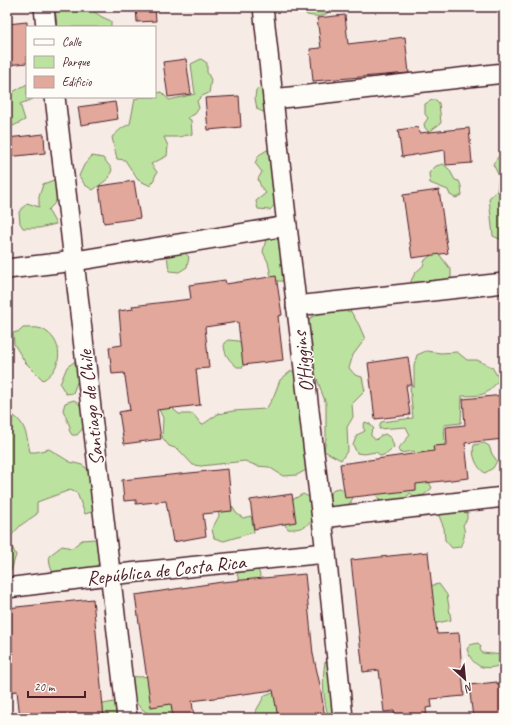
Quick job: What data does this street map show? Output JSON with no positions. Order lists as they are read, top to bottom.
{
  "streets": {
    "street": ["O'Higgins", "Santiago de Chile", "República de Costa Rica"]
  },
  "crossings": [
    ["O'Higgins", "República de Costa Rica"],
    ["Santiago de Chile", "República de Costa Rica"]
  ],
  "legend": ["Calle", "Parque", "Edificio"],
  "scale_bar": "20 m",
  "north": "bottom right"
}
